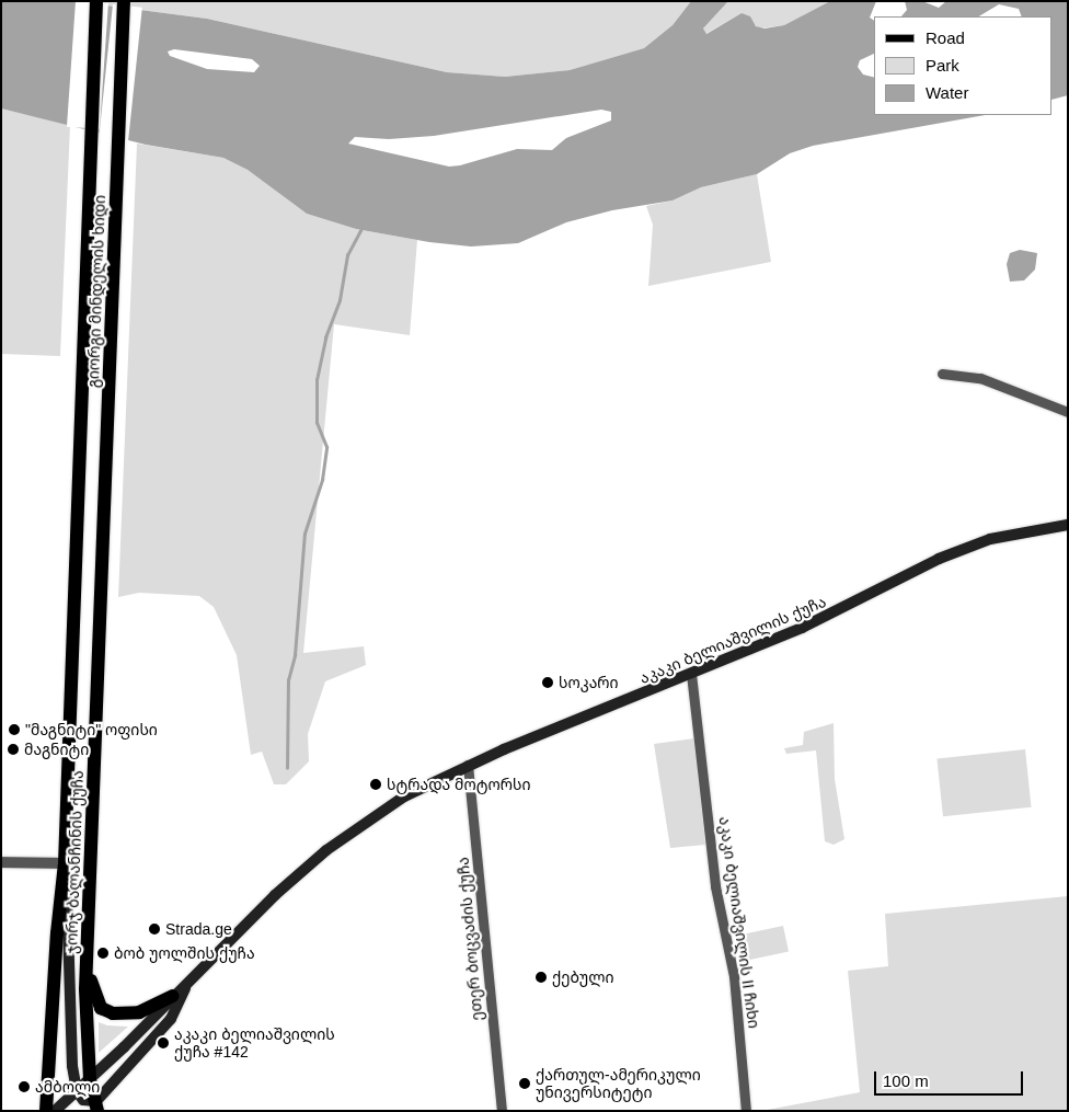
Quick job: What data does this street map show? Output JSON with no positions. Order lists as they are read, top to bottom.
{
  "streets": {
    "main road": ["გიორგი მინდელის ხიდი", "აკაკი ბელიაშვილის ქუჩა", "ჯორჯ ბალანჩინის ქუჩა"],
    "street": ["აკაკი ბელიაშვილის II ჩიხი", "ეთერ ბოცვაძის ქუჩა"]
  },
  "crossings": [
    ["გიორგი მინდელის ხიდი", "ჯორჯ ბალანჩინის ქუჩა"],
    ["აკაკი ბელიაშვილის ქუჩა", "ჯორჯ ბალანჩინის ქუჩა"],
    ["აკაკი ბელიაშვილის ქუჩა", "აკაკი ბელიაშვილის II ჩიხი"],
    ["აკაკი ბელიაშვილის ქუჩა", "ეთერ ბოცვაძის ქუჩა"]
  ],
  "places": [
    "სოკარი",
    "\"მაგნიტი\" ოფისი",
    "მაგნიტი",
    "სტრადა მოტორსი",
    "Strada.ge",
    "ბობ უოლშის ქუჩა",
    "ქებული",
    "აკაკი ბელიაშვილის ქუჩა #142",
    "ქართულ-ამერიკული უნივერსიტეტი",
    "ამბოლი"
  ],
  "legend": ["Road", "Park", "Water"],
  "scale_bar": "100 m"
}
